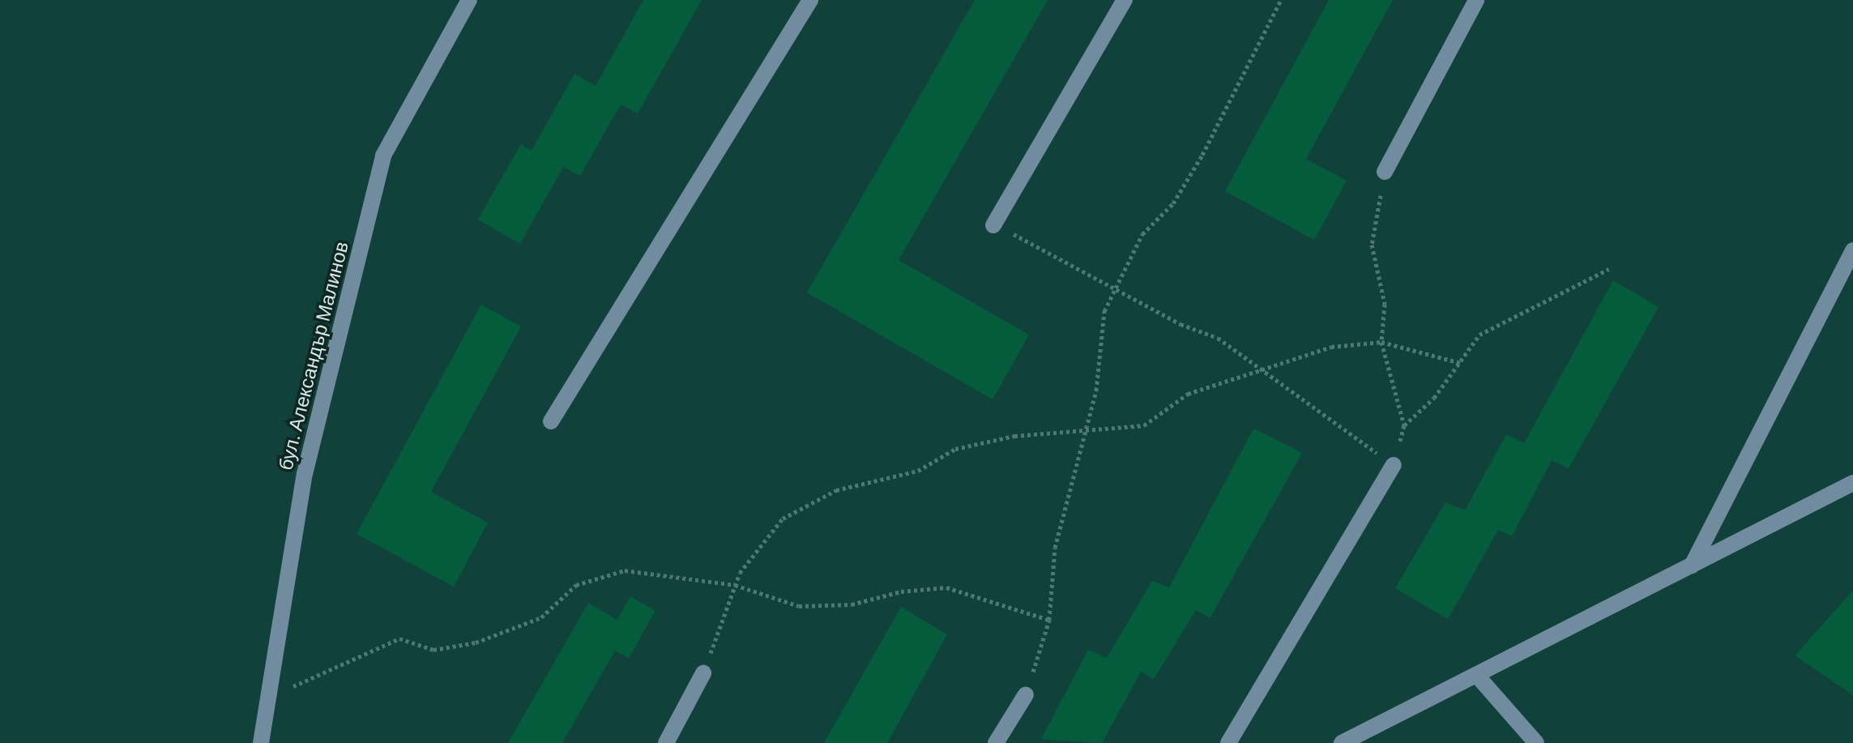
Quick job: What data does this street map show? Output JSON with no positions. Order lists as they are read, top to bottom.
{
  "streets": {
    "street": ["бул. Александър Малинов"]
  }
}
